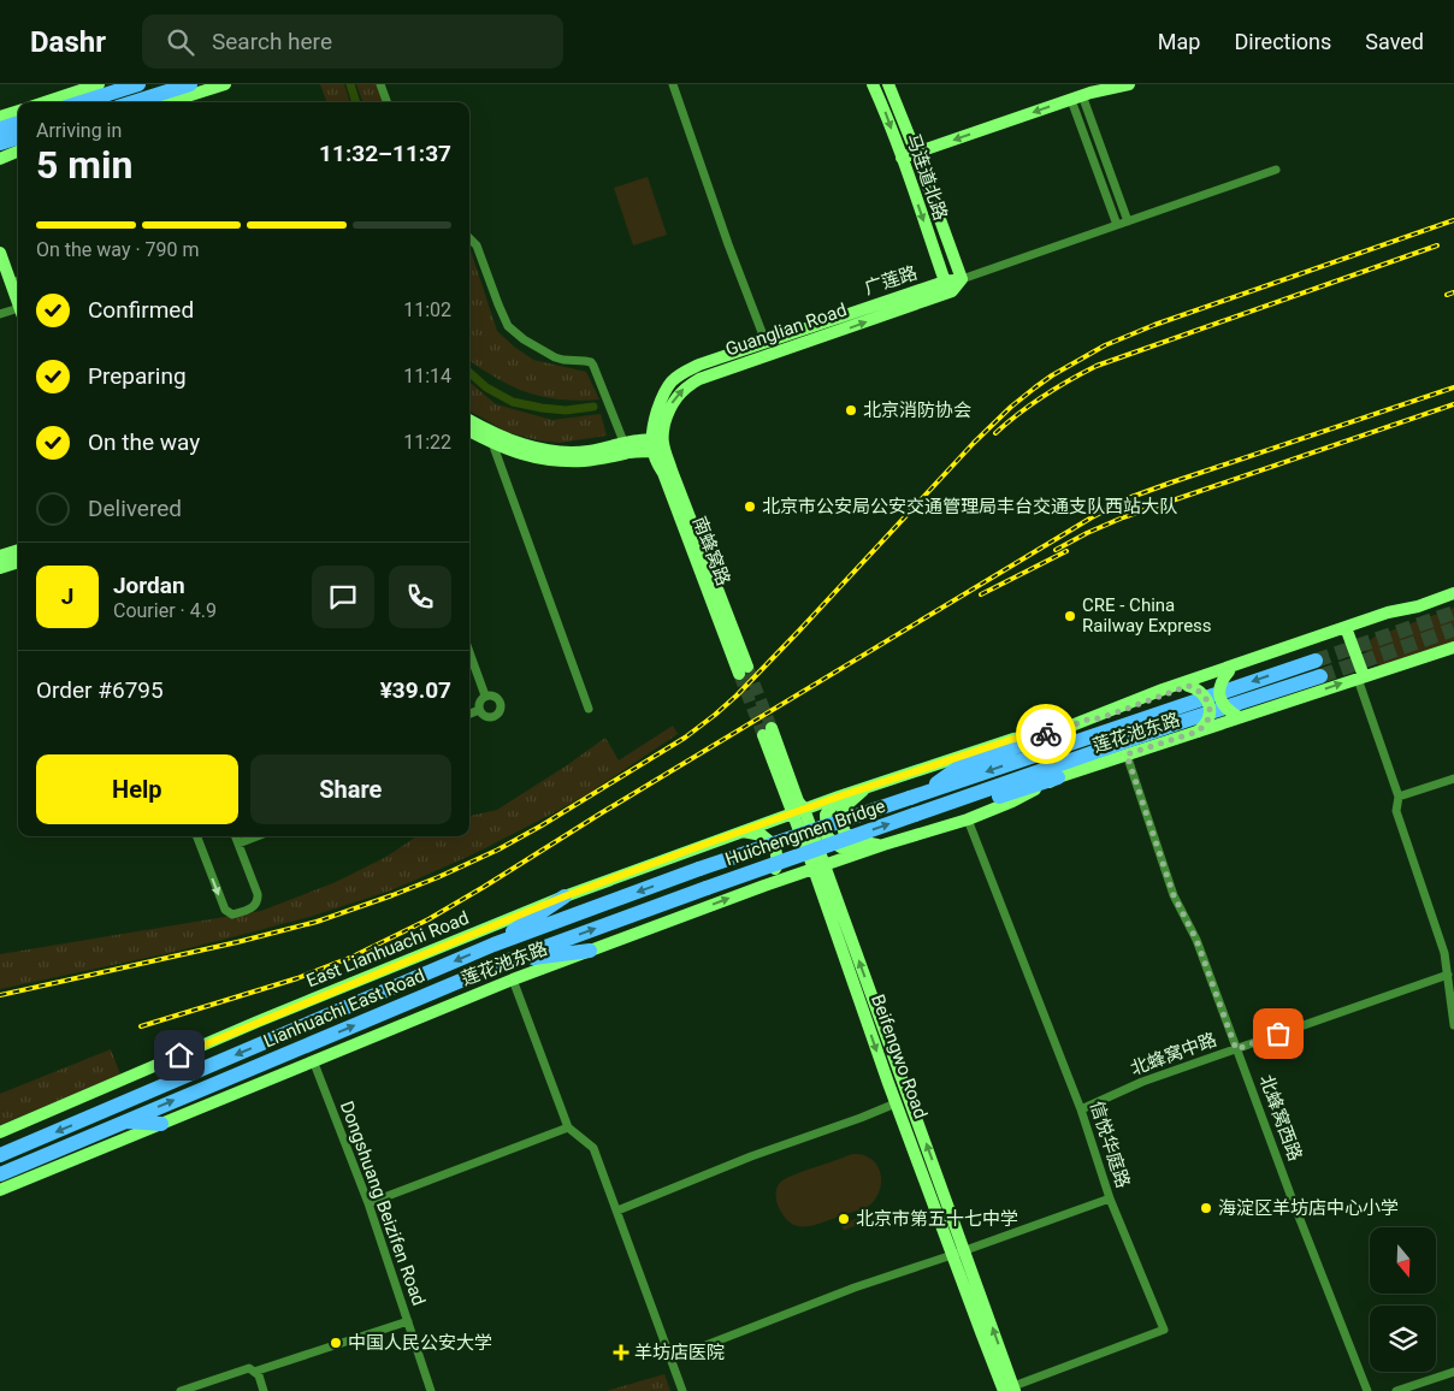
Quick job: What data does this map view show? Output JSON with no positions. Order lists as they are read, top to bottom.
{
  "streets": {
    "highway": ["Huichengmen Bridge", "Lianhuachi East Road"],
    "street": [
      "马连道北路",
      "广莲路",
      "Guanglian Road",
      "南蜂窝路",
      "莲花池东路",
      "East Lianhuachi Road",
      "北蜂窝中路",
      "Beifengwo Road",
      "北蜂窝西路",
      "信悦华庭路",
      "Dongshuang Beizifen Road"
    ]
  },
  "crossings": [
    ["马连道北路", "广莲路"],
    ["马连道北路", "Guanglian Road"],
    ["广莲路", "Guanglian Road"],
    ["广莲路", "南蜂窝路"],
    ["Guanglian Road", "南蜂窝路"],
    ["莲花池东路", "East Lianhuachi Road"],
    ["莲花池东路", "Beifengwo Road"],
    ["莲花池东路", "北蜂窝西路"],
    ["莲花池东路", "信悦华庭路"],
    ["莲花池东路", "Dongshuang Beizifen Road"],
    ["Huichengmen Bridge", "Lianhuachi East Road"],
    ["北蜂窝中路", "北蜂窝西路"],
    ["北蜂窝中路", "信悦华庭路"],
    ["Beifengwo Road", "信悦华庭路"]
  ],
  "one_way": ["Guanglian Road"],
  "places": {
    "other": [
      "北京消防协会",
      "北京市公安局公安交通管理局丰台交通支队西站大队",
      "CRE - China Railway Express",
      "海淀区羊坊店中心小学",
      "北京市第五十七中学",
      "中国人民公安大学"
    ],
    "health": ["羊坊店医院"]
  },
  "north": "bottom",
  "page": {
    "header": "Dashr",
    "search": "Search here",
    "nav": ["Map", "Directions", "Saved"],
    "heading": ["5 min", "Arriving in", "11:32–11:37"],
    "panel": [
      "Jordan",
      "Courier · 4.9",
      "Order #6795",
      "¥39.07"
    ],
    "bar": "On the way · 790 m",
    "list": [
      ["Confirmed", "11:02"],
      ["Preparing", "11:14"],
      ["On the way", "11:22"],
      "Delivered"
    ],
    "round": "J",
    "buttons": ["Help", "Share"]
  }
}
